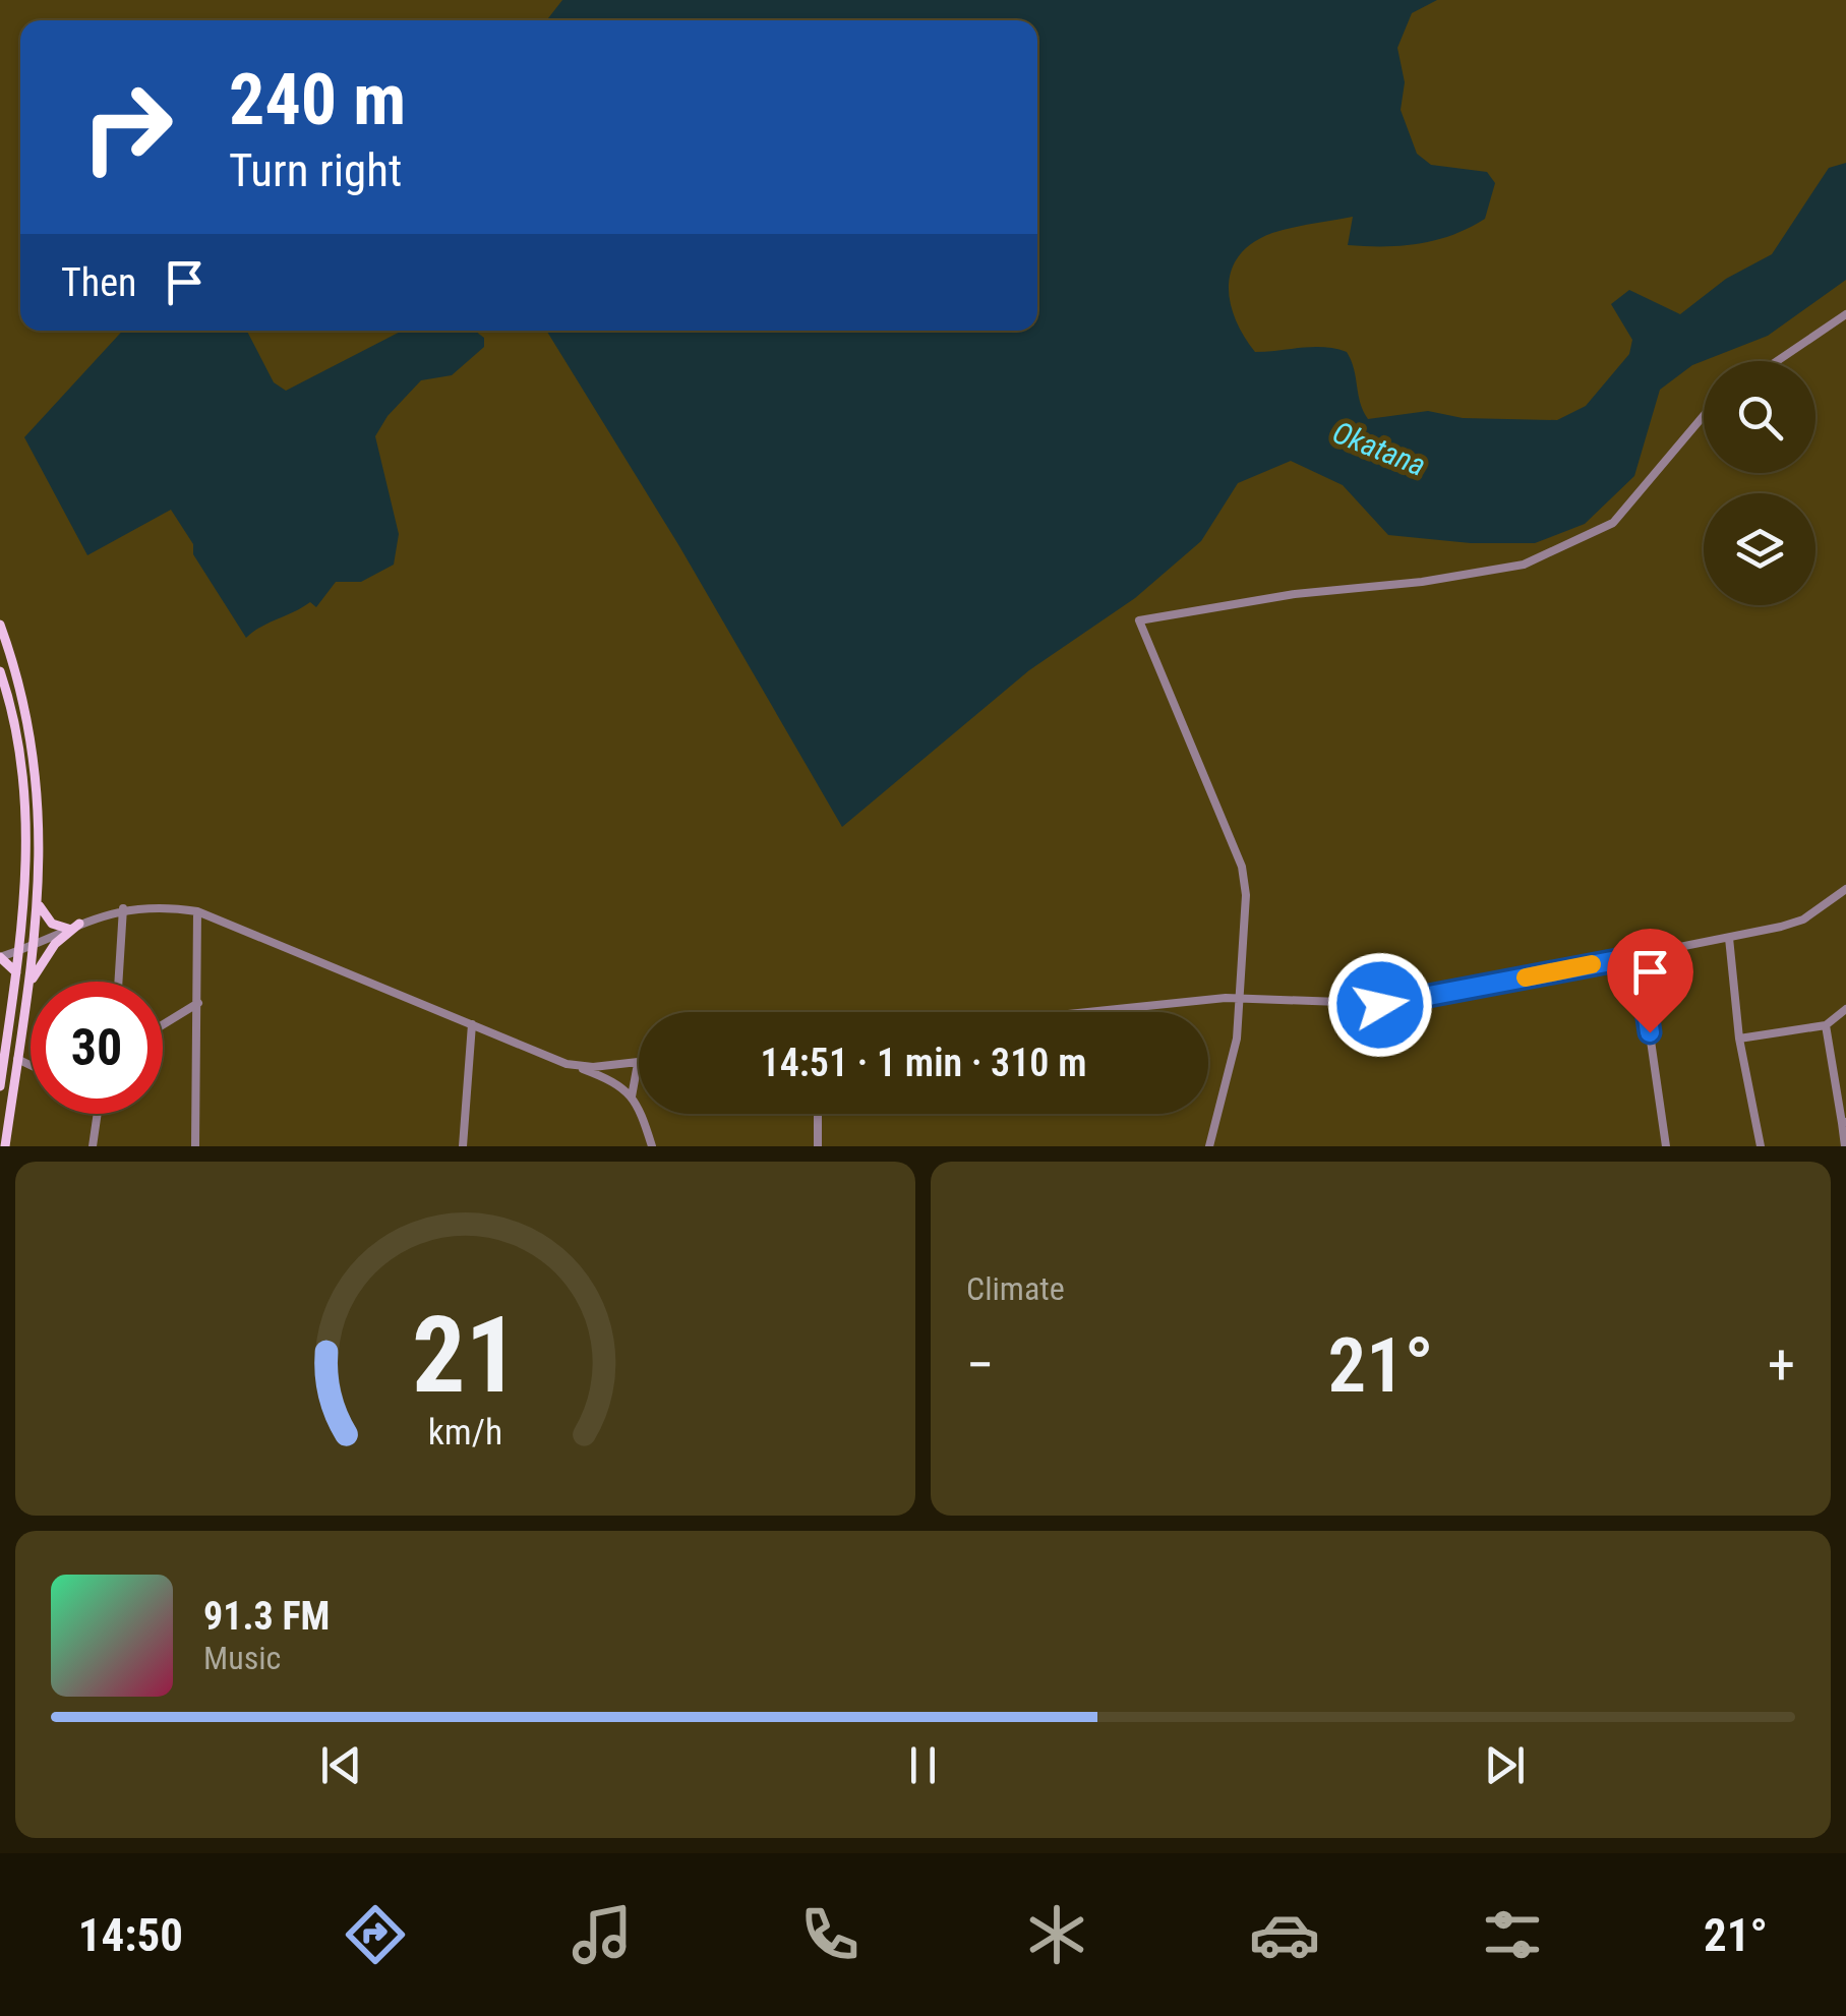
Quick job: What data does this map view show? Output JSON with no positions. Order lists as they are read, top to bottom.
{
  "water": ["Okatana"],
  "page": {
    "turn": ["240 m", "Turn right"],
    "then": "Then",
    "limit": "30",
    "trip": "14:51 · 1 min · 310 m",
    "tile": "Climate",
    "heat": ["−", "21°", "+"],
    "song": ["91.3 FM", "Music"],
    "tabs": ["14:50", "21°"],
    "gauge": ["21", "km/h"]
  }
}
